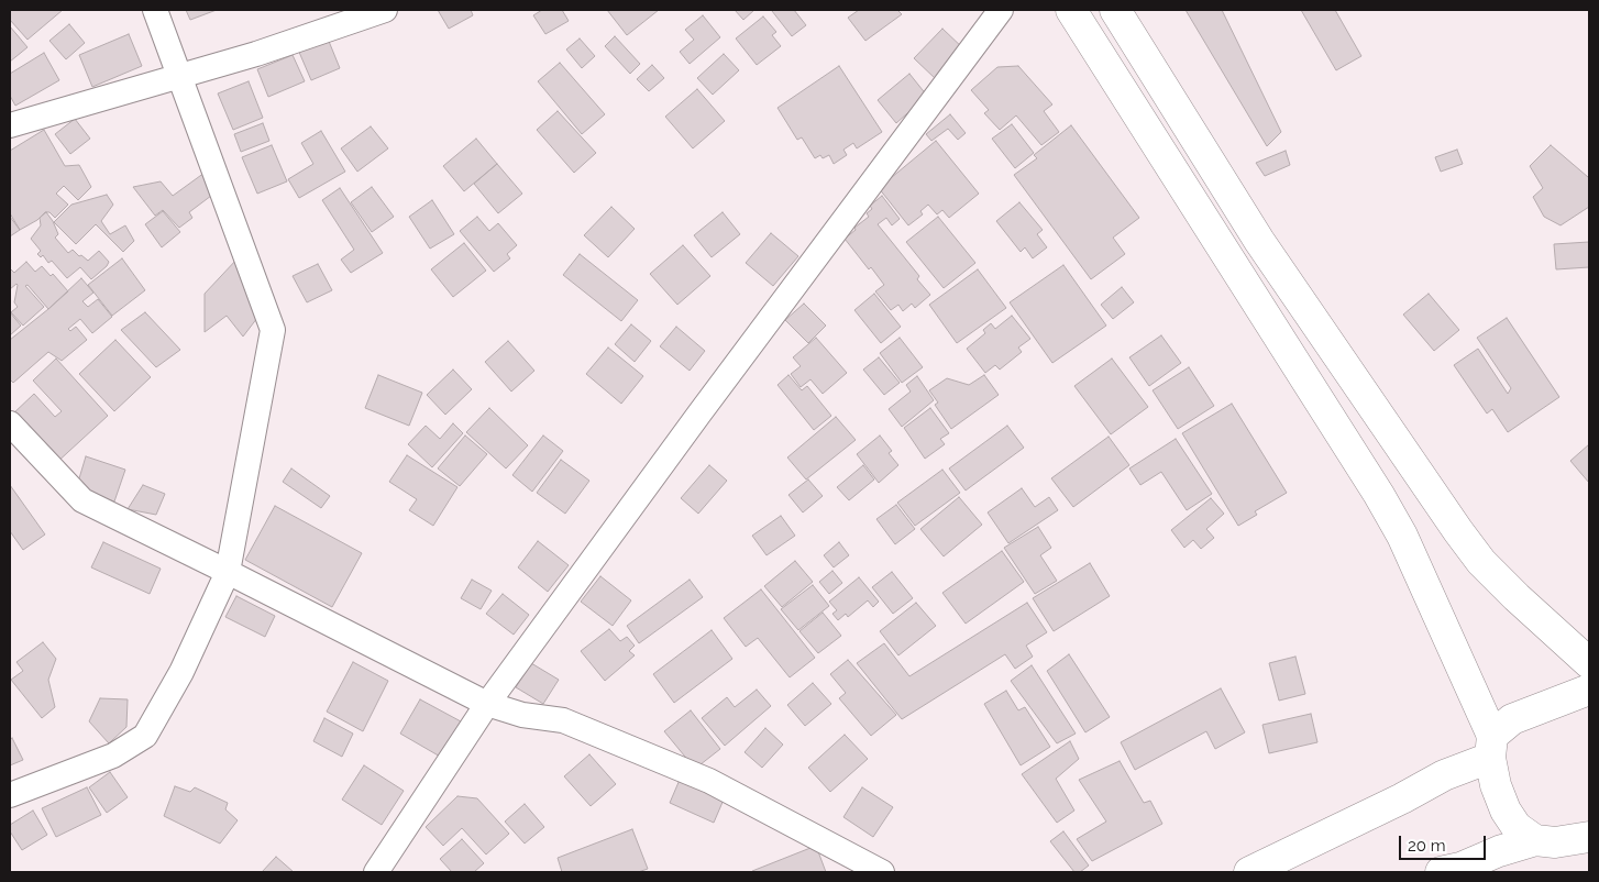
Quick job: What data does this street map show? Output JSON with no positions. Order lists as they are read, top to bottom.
{
  "scale_bar": "20 m"
}
